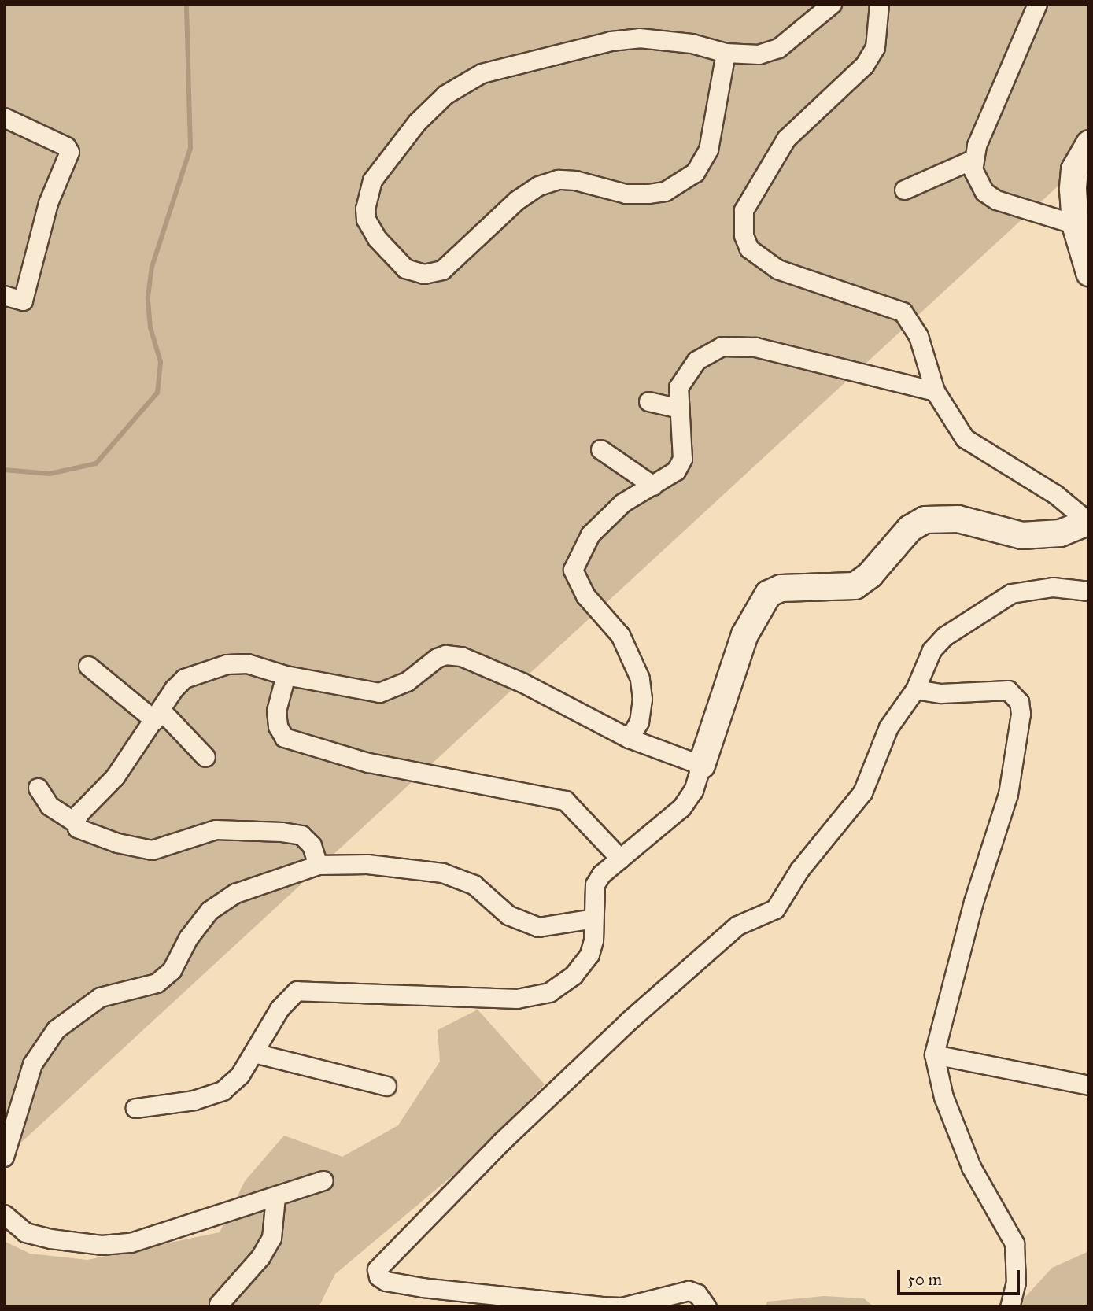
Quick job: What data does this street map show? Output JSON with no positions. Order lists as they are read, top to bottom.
{
  "scale_bar": "50 m"
}
